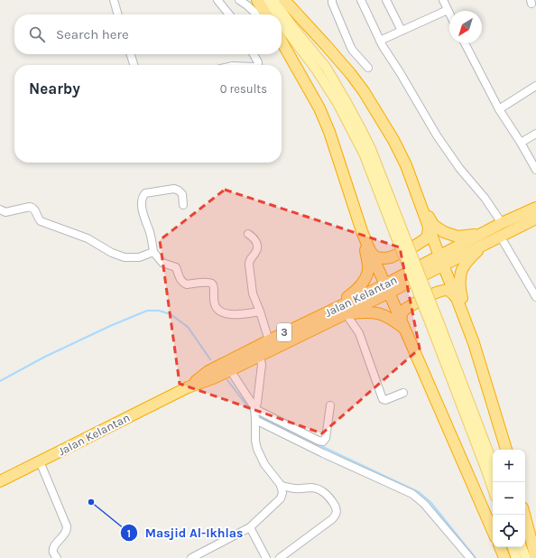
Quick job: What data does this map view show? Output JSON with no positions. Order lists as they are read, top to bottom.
{
  "streets": {
    "highway": ["Jalan Kelantan", "3"]
  },
  "places": ["Masjid Al-Ikhlas"],
  "north": "bottom left",
  "page": {
    "search": "Search here",
    "heading": ["Nearby", "0 results"],
    "map_buttons": ["+", "−"]
  }
}
